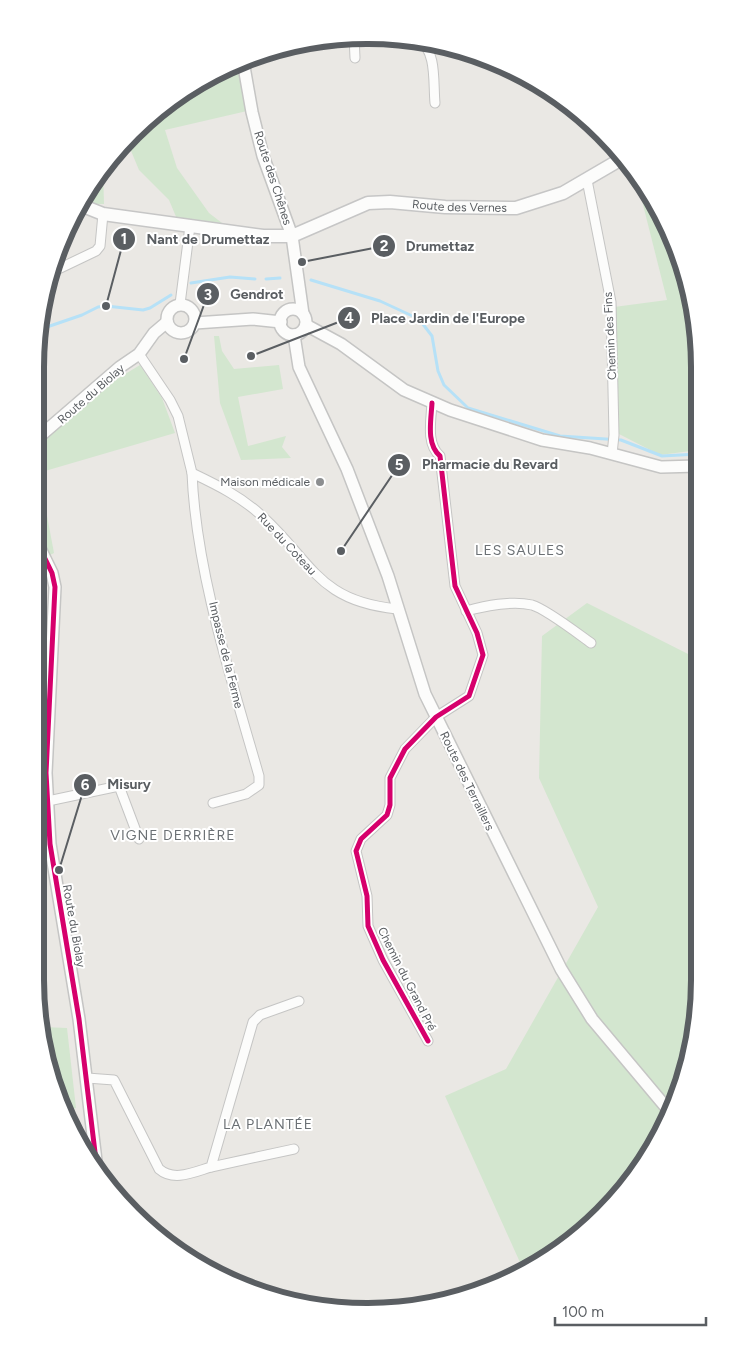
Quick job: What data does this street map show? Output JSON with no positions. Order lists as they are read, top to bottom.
{
  "streets": {
    "main road": ["Route des Vernes"],
    "street": [
      "Route des Chênes",
      "Chemin des Fins",
      "Route du Biolay",
      "Rue du Coteau",
      "Impasse de la Ferme",
      "Route des Terraillers",
      "Chemin du Grand Pré"
    ]
  },
  "crossings": [
    ["Route des Chênes", "Route des Vernes"],
    ["Route des Chênes", "Route des Terraillers"],
    ["Route des Vernes", "Chemin des Fins"],
    ["Rue du Coteau", "Impasse de la Ferme"],
    ["Rue du Coteau", "Route des Terraillers"],
    ["Route des Terraillers", "Chemin du Grand Pré"]
  ],
  "districts": ["LES SAULES", "VIGNE DERRIÈRE", "LA PLANTÉE"],
  "places": [
    "Drumettaz",
    "Nant de Drumettaz",
    "Place Jardin de l'Europe",
    "Gendrot",
    "Maison médicale",
    "Pharmacie du Revard",
    "Misury"
  ],
  "scale_bar": "100 m"
}
